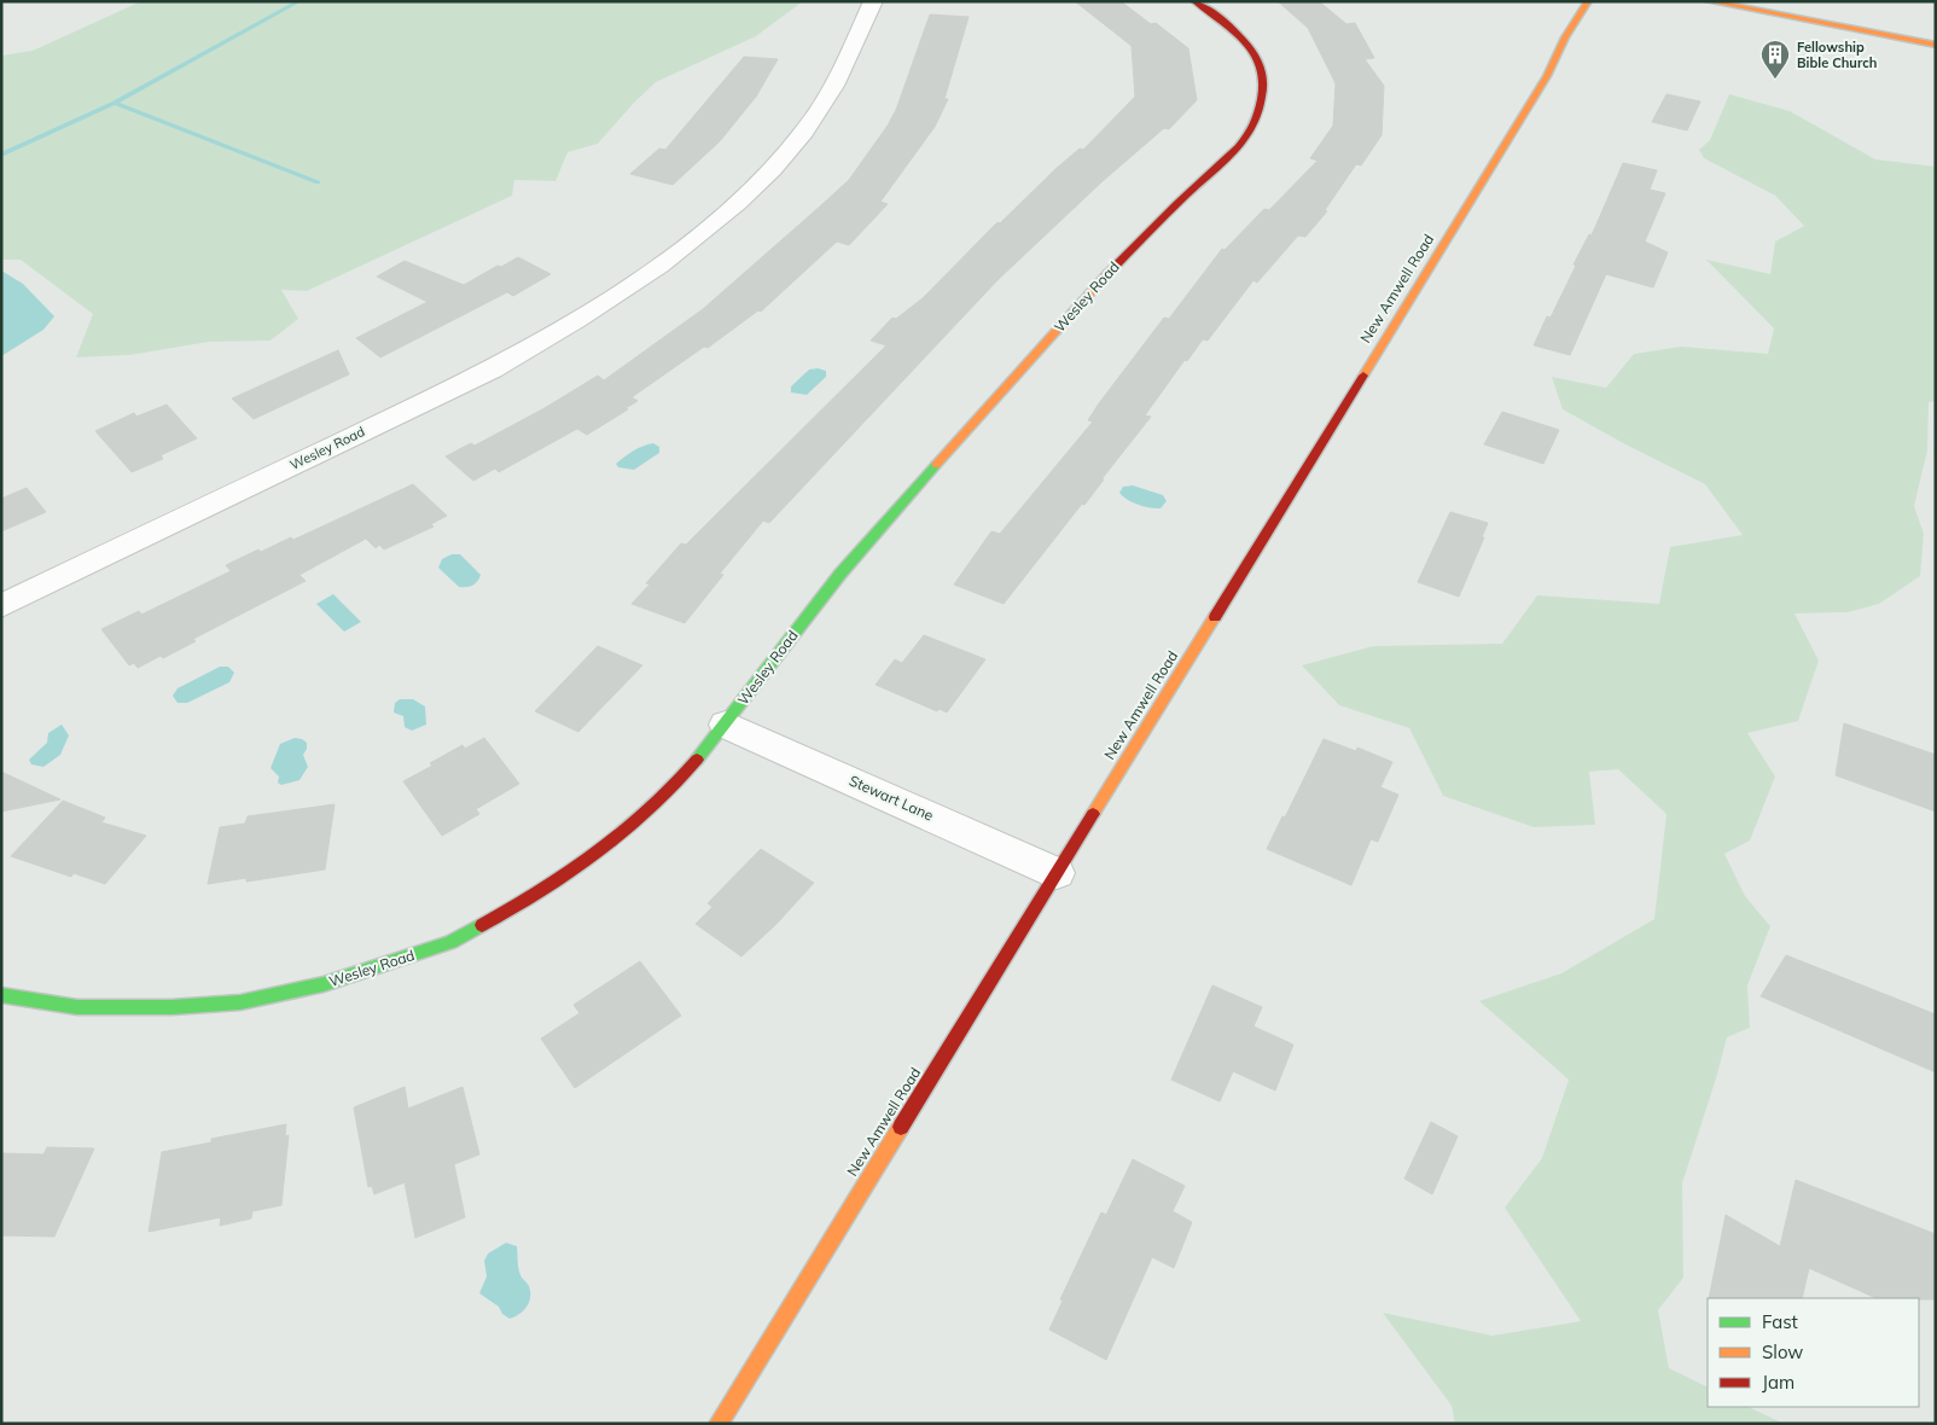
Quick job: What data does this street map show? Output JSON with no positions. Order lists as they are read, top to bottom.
{
  "streets": {
    "street": ["New Amwell Road", "Wesley Road", "Stewart Lane"]
  },
  "crossings": [
    ["New Amwell Road", "Stewart Lane"],
    ["Wesley Road", "Stewart Lane"]
  ],
  "places": {
    "building": ["Fellowship Bible Church"]
  },
  "legend": ["Fast", "Slow", "Jam"]
}
